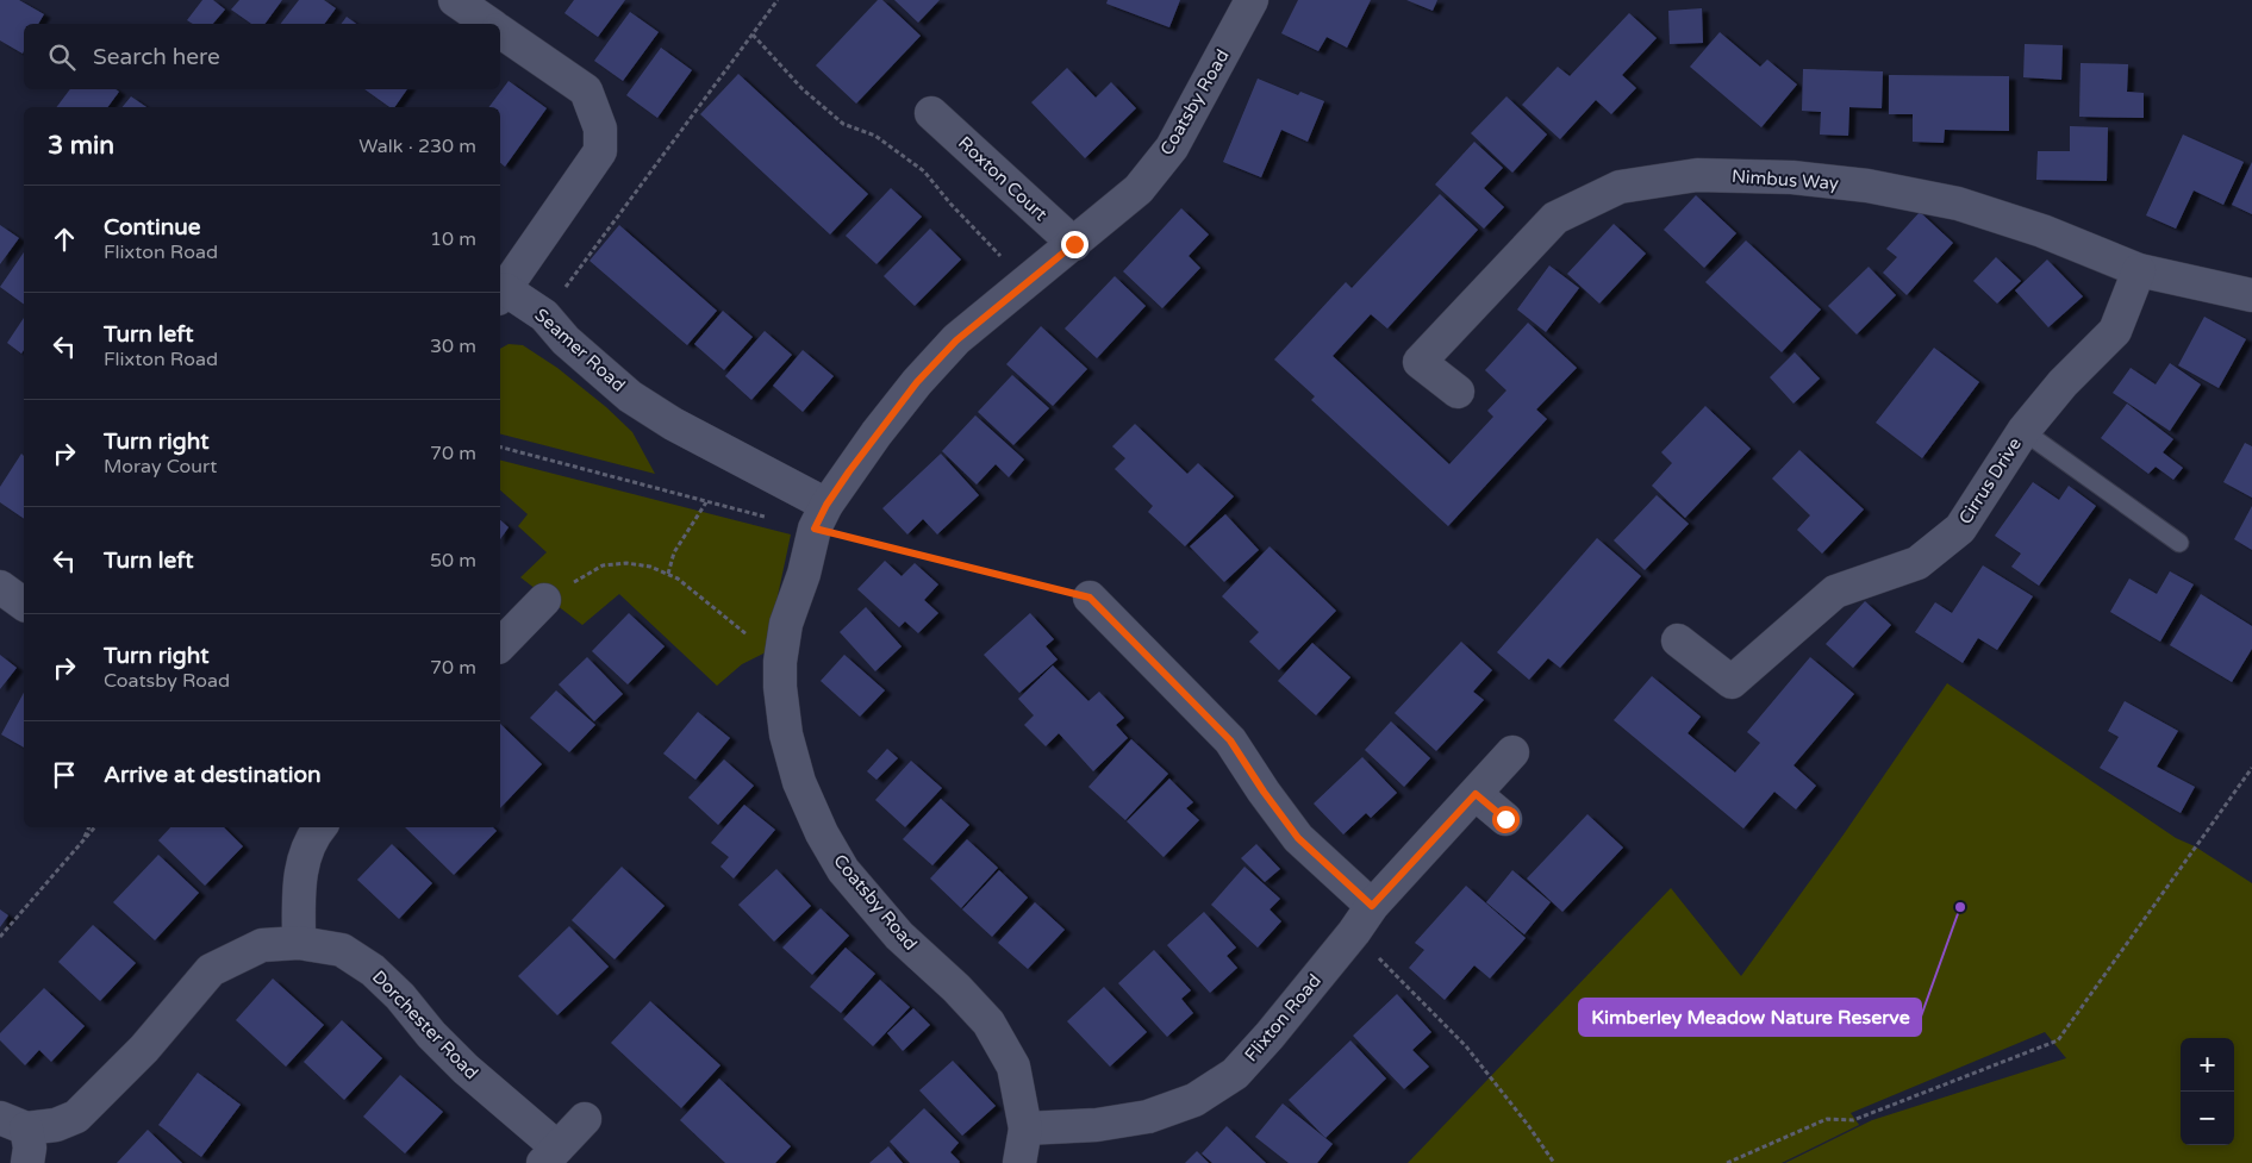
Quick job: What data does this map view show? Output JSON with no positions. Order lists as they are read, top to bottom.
{
  "streets": {
    "street": [
      "Coatsby Road",
      "Roxton Court",
      "Nimbus Way",
      "Seamer Road",
      "Cirrus Drive",
      "Flixton Road",
      "Dorchester Road"
    ]
  },
  "crossings": [
    ["Coatsby Road", "Roxton Court"],
    ["Coatsby Road", "Seamer Road"],
    ["Coatsby Road", "Flixton Road"],
    ["Nimbus Way", "Cirrus Drive"]
  ],
  "places": ["Kimberley Meadow Nature Reserve"],
  "page": {
    "search": "Search here",
    "heading": ["3 min", "Walk · 230 m"],
    "list": [
      ["Continue", "Flixton Road", "10 m"],
      ["Turn left", "Flixton Road", "30 m"],
      ["Turn right", "Moray Court", "70 m"],
      ["Turn left", "50 m"],
      ["Turn right", "Coatsby Road", "70 m"],
      "Arrive at destination"
    ],
    "map_buttons": ["+", "−"]
  }
}
